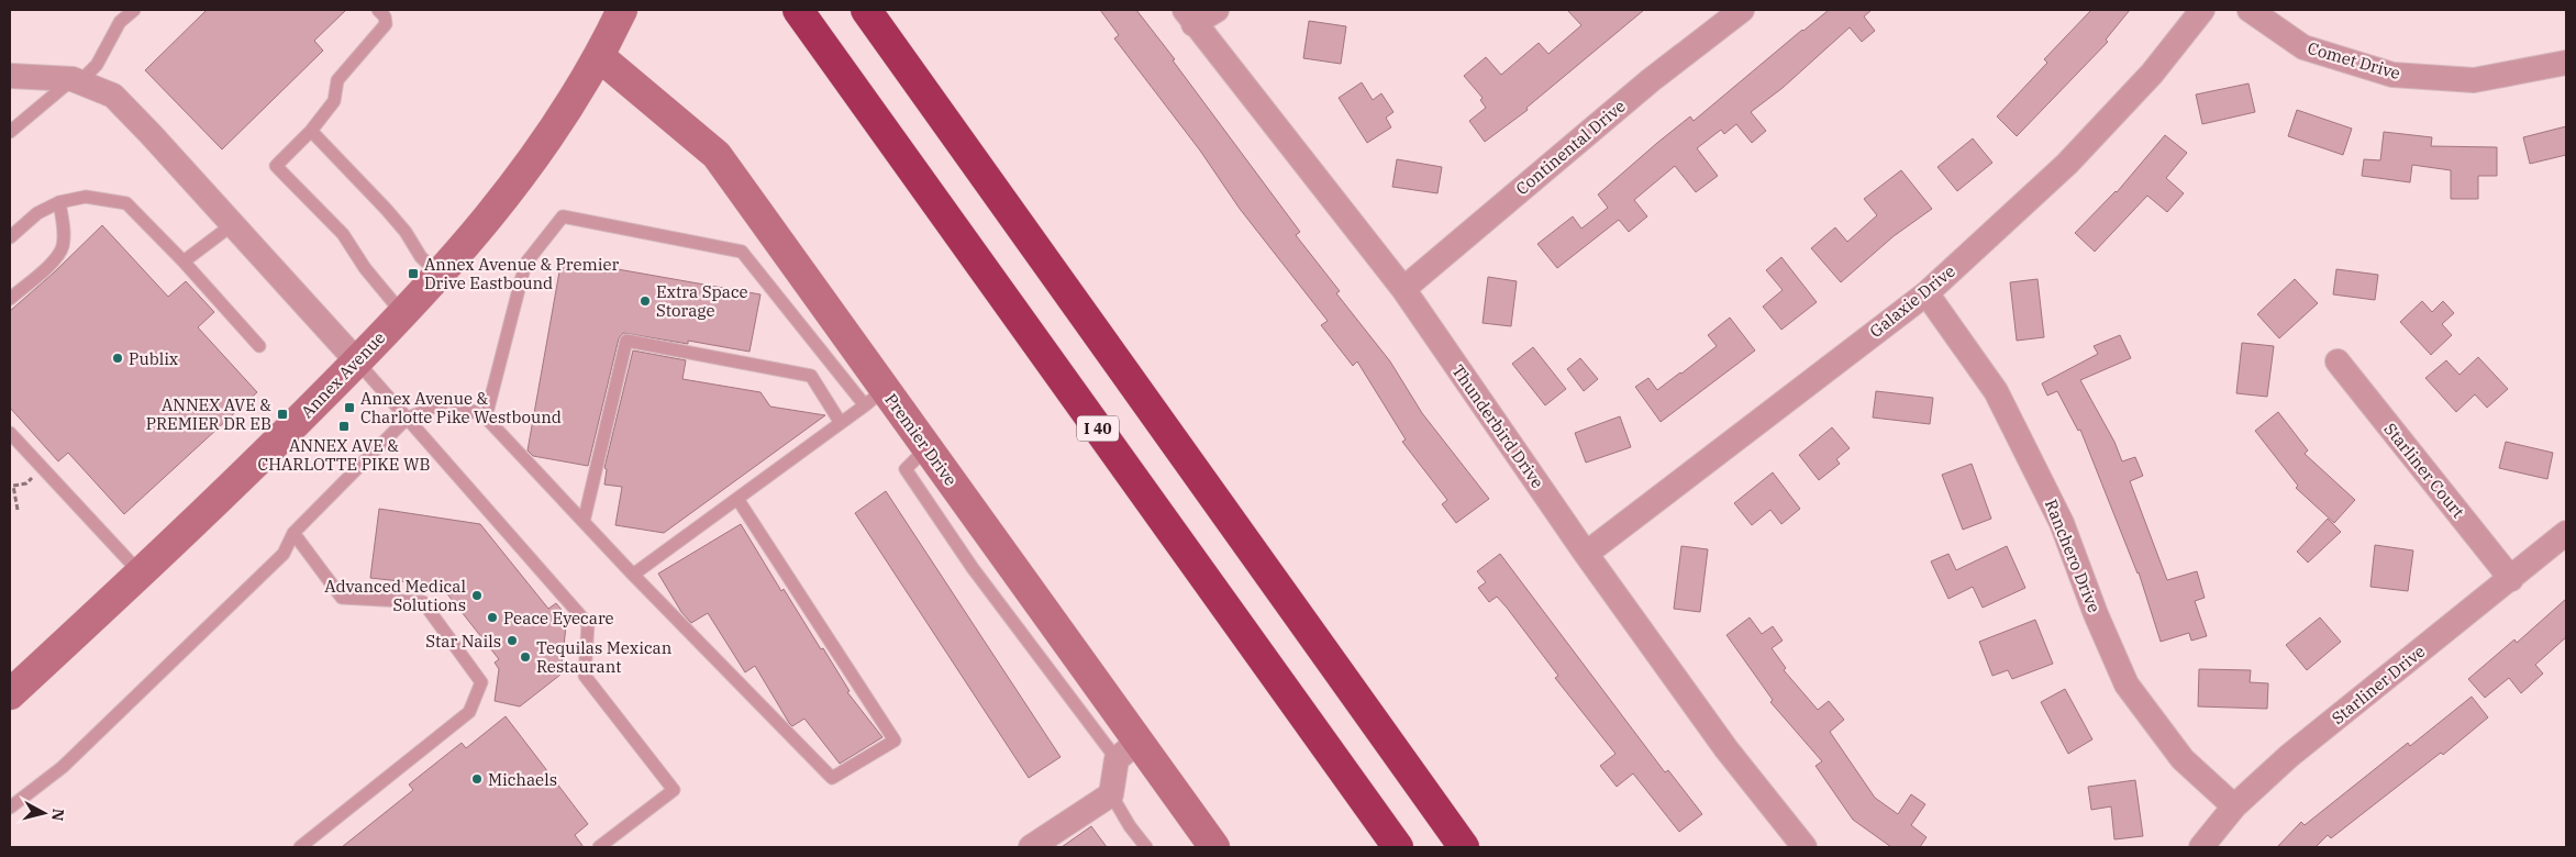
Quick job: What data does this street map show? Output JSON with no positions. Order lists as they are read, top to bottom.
{
  "streets": {
    "highway": ["I 40"],
    "street": [
      "Comet Drive",
      "Continental Drive",
      "Galaxie Drive",
      "Annex Avenue",
      "Thunderbird Drive",
      "Premier Drive",
      "Starliner Court",
      "Ranchero Drive",
      "Starliner Drive"
    ]
  },
  "crossings": [
    ["Continental Drive", "Thunderbird Drive"],
    ["Galaxie Drive", "Thunderbird Drive"],
    ["Galaxie Drive", "Ranchero Drive"],
    ["Annex Avenue", "Premier Drive"],
    ["Starliner Court", "Starliner Drive"],
    ["Ranchero Drive", "Starliner Drive"]
  ],
  "places": {
    "transit": [
      "Annex Avenue & Premier Drive Eastbound",
      "Annex Avenue & Charlotte Pike Westbound",
      "ANNEX AVE & PREMIER DR EB",
      "ANNEX AVE & CHARLOTTE PIKE WB"
    ],
    "other": [
      "Extra Space Storage",
      "Publix",
      "Advanced Medical Solutions",
      "Peace Eyecare",
      "Star Nails",
      "Tequilas Mexican Restaurant",
      "Michaels"
    ]
  },
  "north": "right"
}
